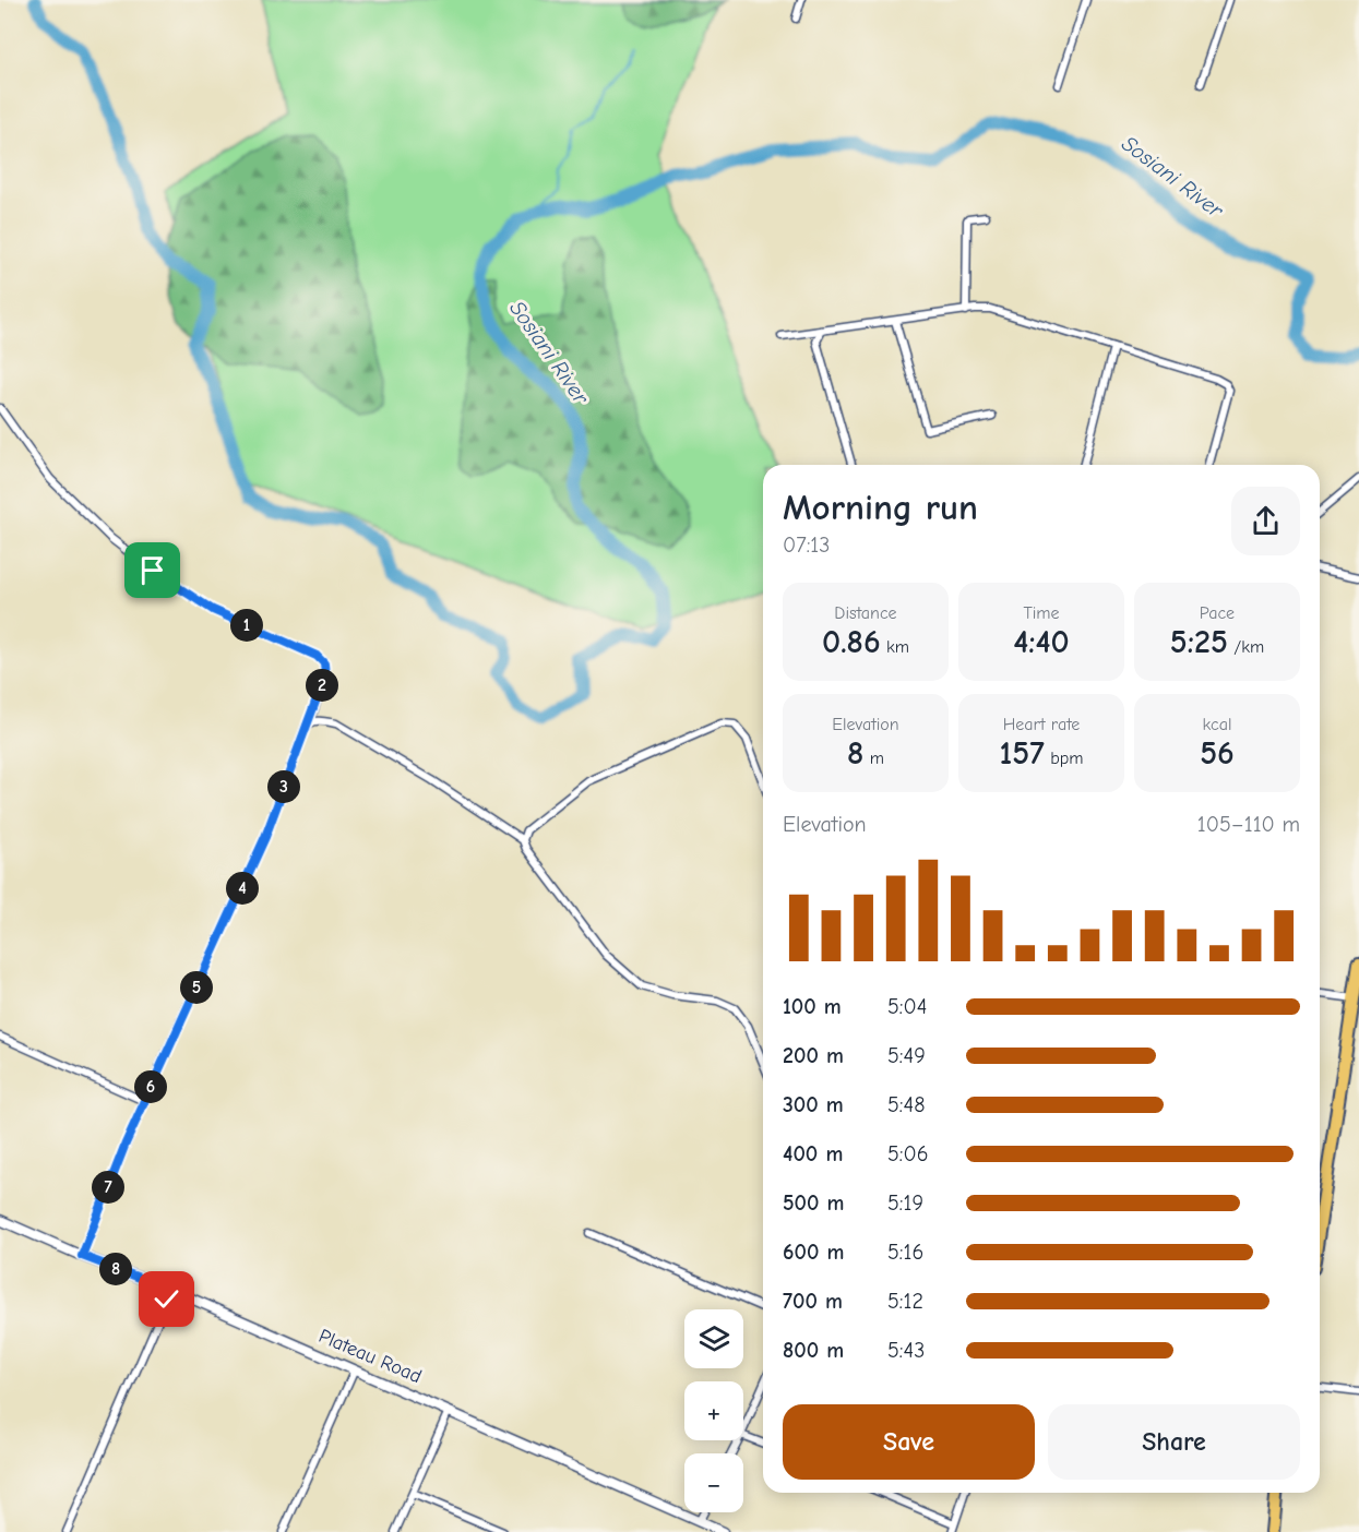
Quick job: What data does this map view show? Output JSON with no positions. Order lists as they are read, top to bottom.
{
  "streets": {
    "street": ["Plateau Road"]
  },
  "water": ["Sosiani River"],
  "page": {
    "heading": ["Morning run", "07:13"],
    "stats": [
      ["Distance", "0.86 km"],
      ["Time", "4:40"],
      ["Pace", "5:25 /km"],
      ["Elevation", "8 m"],
      ["Heart rate", "157 bpm"],
      ["kcal", "56"]
    ],
    "pins": [
      "1",
      "2",
      "3",
      "4",
      "5",
      "6",
      "7",
      "8"
    ],
    "chart": ["Elevation", "105–110 m"],
    "list": [
      {
        "name": "100 m",
        "note": "5:04"
      },
      {
        "name": "200 m",
        "note": "5:49"
      },
      {
        "name": "300 m",
        "note": "5:48"
      },
      {
        "name": "400 m",
        "note": "5:06"
      },
      {
        "name": "500 m",
        "note": "5:19"
      },
      {
        "name": "600 m",
        "note": "5:16"
      },
      {
        "name": "700 m",
        "note": "5:12"
      },
      {
        "name": "800 m",
        "note": "5:43"
      }
    ],
    "map_buttons": ["+", "−"],
    "buttons": ["Save", "Share"]
  }
}
